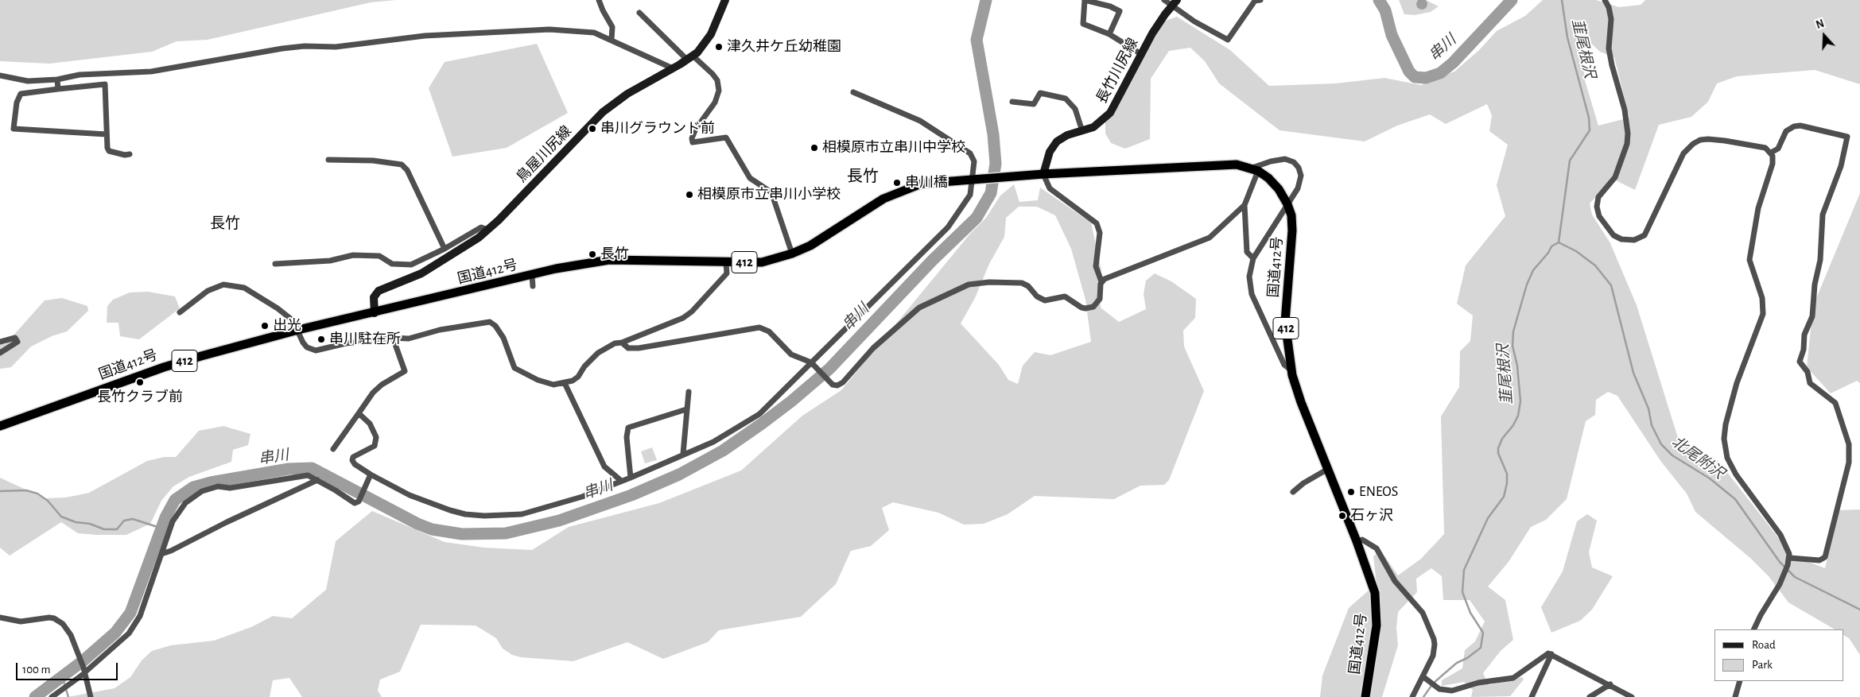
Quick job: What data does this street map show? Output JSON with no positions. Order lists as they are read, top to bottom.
{
  "streets": {
    "highway": ["412", "国道412号"],
    "main road": ["長竹川尻線", "鳥屋川尻線"]
  },
  "crossings": [
    ["長竹川尻線", "国道412号"],
    ["鳥屋川尻線", "国道412号"]
  ],
  "districts": ["長竹", "長竹"],
  "water": ["串川", "韮尾根沢", "北尾附沢"],
  "places": [
    "津久井ケ丘幼稚園",
    "串川グラウンド前",
    "相模原市立串川中学校",
    "串川橋",
    "相模原市立串川小学校",
    "長竹",
    "出光",
    "串川駐在所",
    "長竹クラブ前",
    "ENEOS",
    "石ヶ沢"
  ],
  "legend": ["Road", "Park"],
  "scale_bar": "100 m",
  "north": "top"
}
